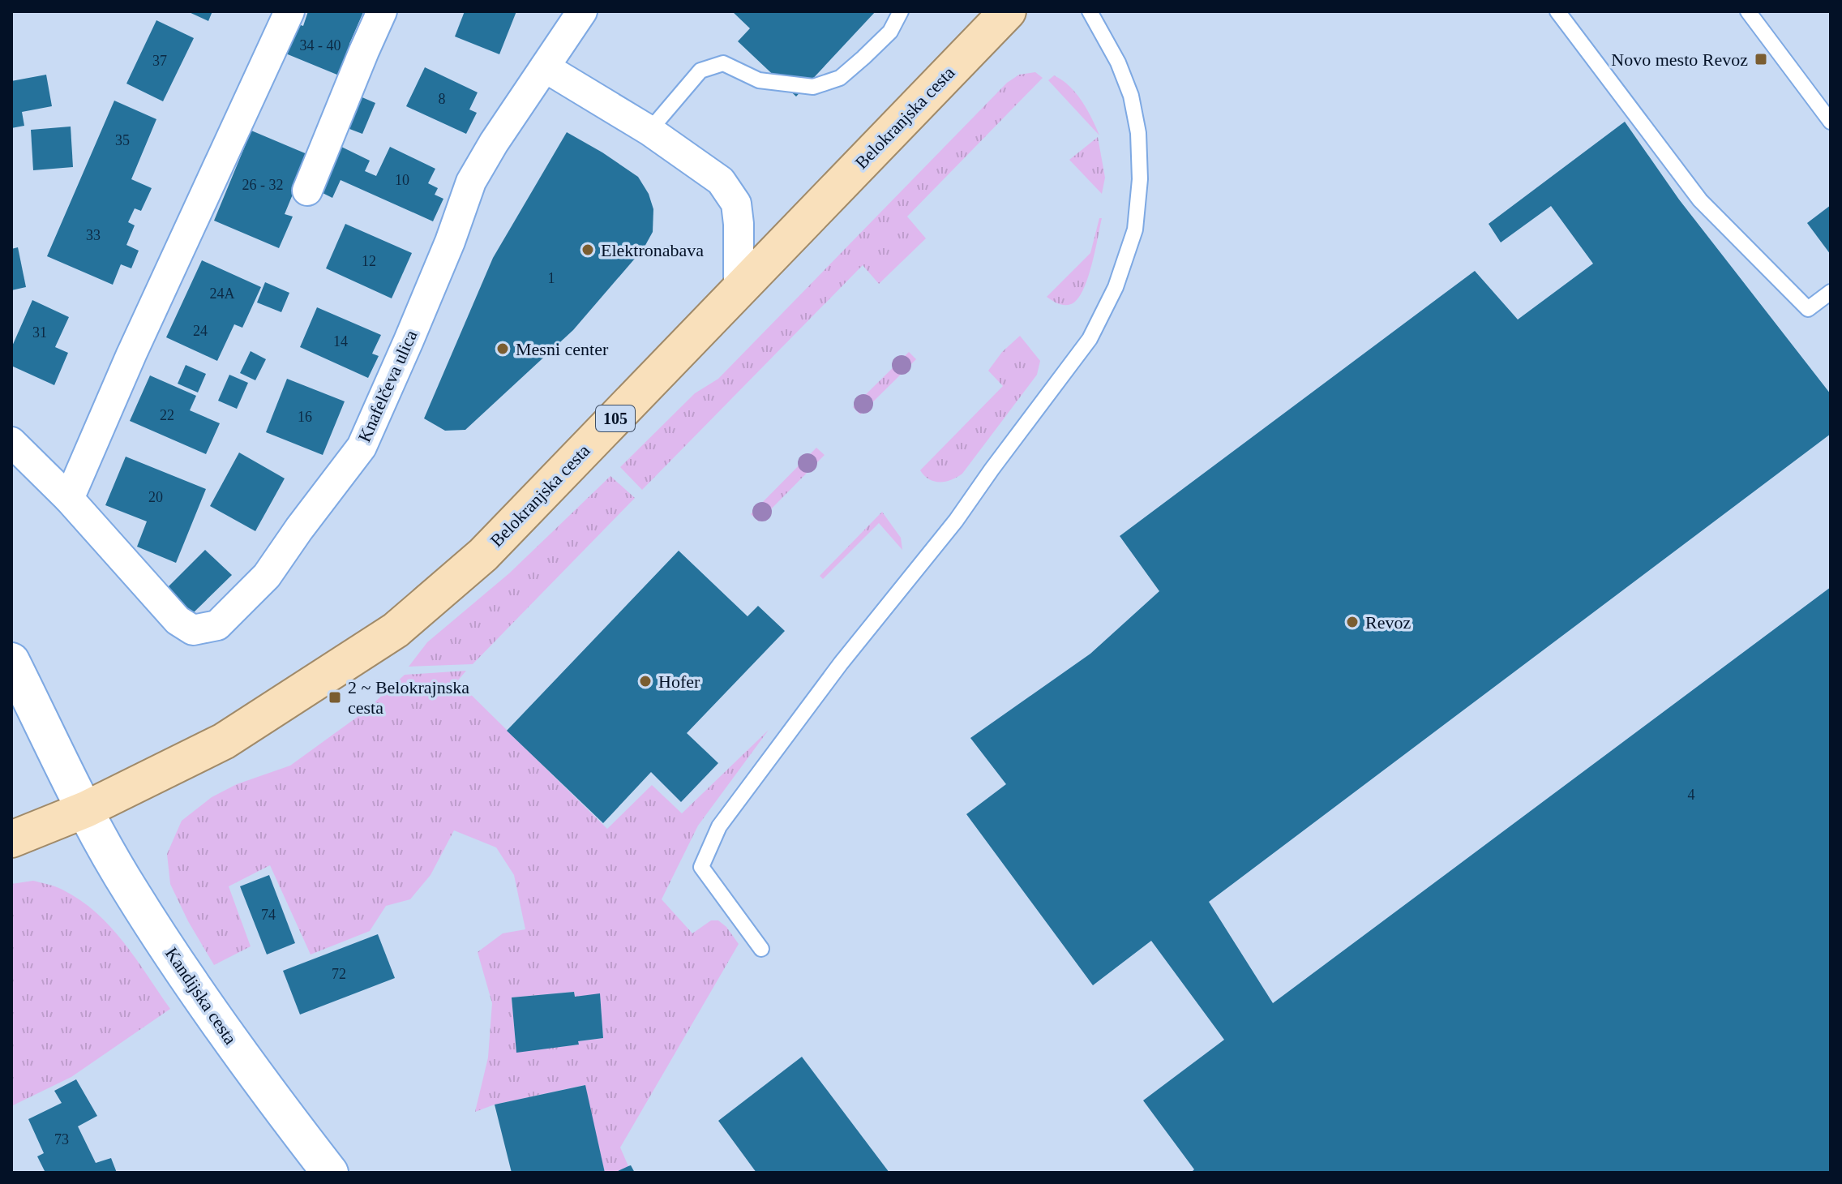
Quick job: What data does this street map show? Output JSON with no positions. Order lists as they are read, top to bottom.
{
  "streets": {
    "main road": ["Belokranjska cesta", "105", "Kandijska cesta"],
    "street": ["Knafelčeva ulica"]
  },
  "crossings": [
    ["Belokranjska cesta", "105"],
    ["Belokranjska cesta", "Kandijska cesta"],
    ["105", "Kandijska cesta"]
  ],
  "places": {
    "transit": ["Novo mesto Revoz", "2 ~ Belokrajnska cesta"],
    "other": [
      "Elektronabava",
      "Mesni center",
      "Revoz",
      "Hofer"
    ]
  },
  "house_numbers": [
    "34 - 40",
    "37",
    "8",
    "35",
    "10",
    "26 - 32",
    "33",
    "12",
    "1",
    "24A",
    "24",
    "31",
    "14",
    "22",
    "16",
    "20",
    "4",
    "74",
    "72",
    "73"
  ]
}
